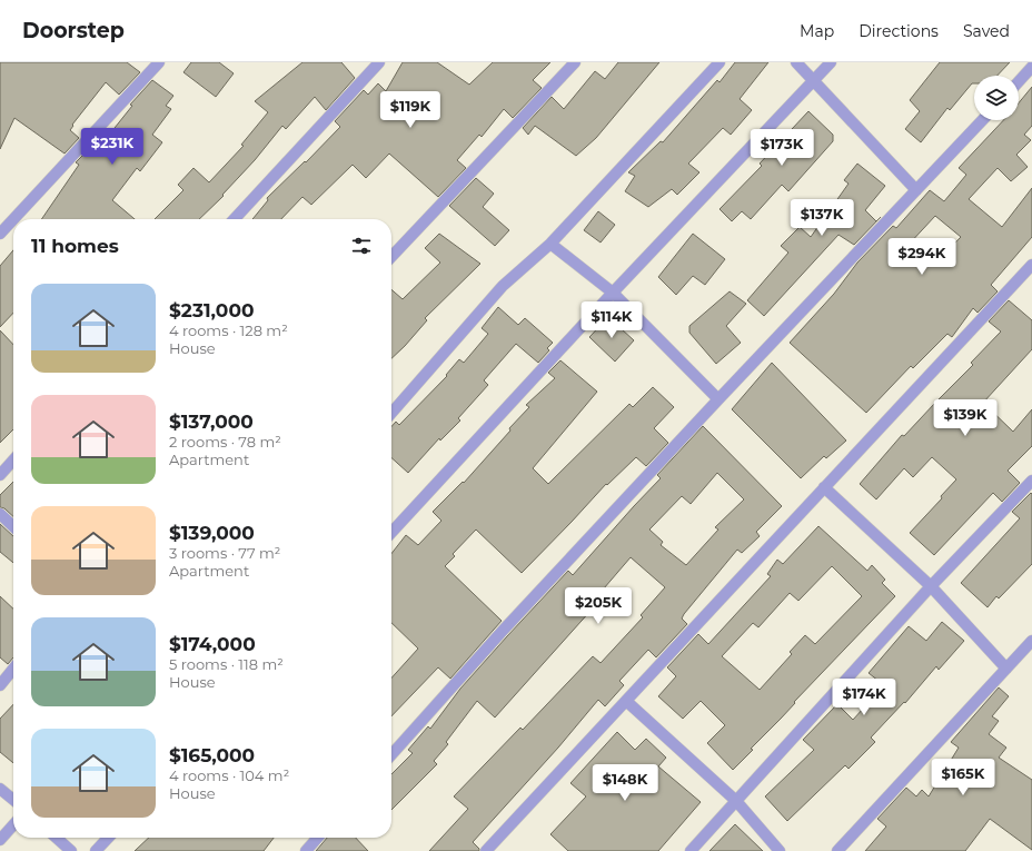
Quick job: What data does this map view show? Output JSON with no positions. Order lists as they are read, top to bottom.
{
  "page": {
    "header": "Doorstep",
    "nav": ["Map", "Directions", "Saved"],
    "price": [
      "$119K",
      "$231K",
      "$173K",
      "$137K",
      "$294K",
      "$114K",
      "$139K",
      "$205K",
      "$174K",
      "$165K",
      "$148K"
    ],
    "heading": "11 homes",
    "list": [
      {
        "name": "$231,000",
        "note": "4 rooms · 128 m² · House"
      },
      {
        "name": "$137,000",
        "note": "2 rooms · 78 m² · Apartment"
      },
      {
        "name": "$139,000",
        "note": "3 rooms · 77 m² · Apartment"
      },
      {
        "name": "$174,000",
        "note": "5 rooms · 118 m² · House"
      },
      {
        "name": "$165,000",
        "note": "4 rooms · 104 m² · House"
      }
    ]
  }
}
